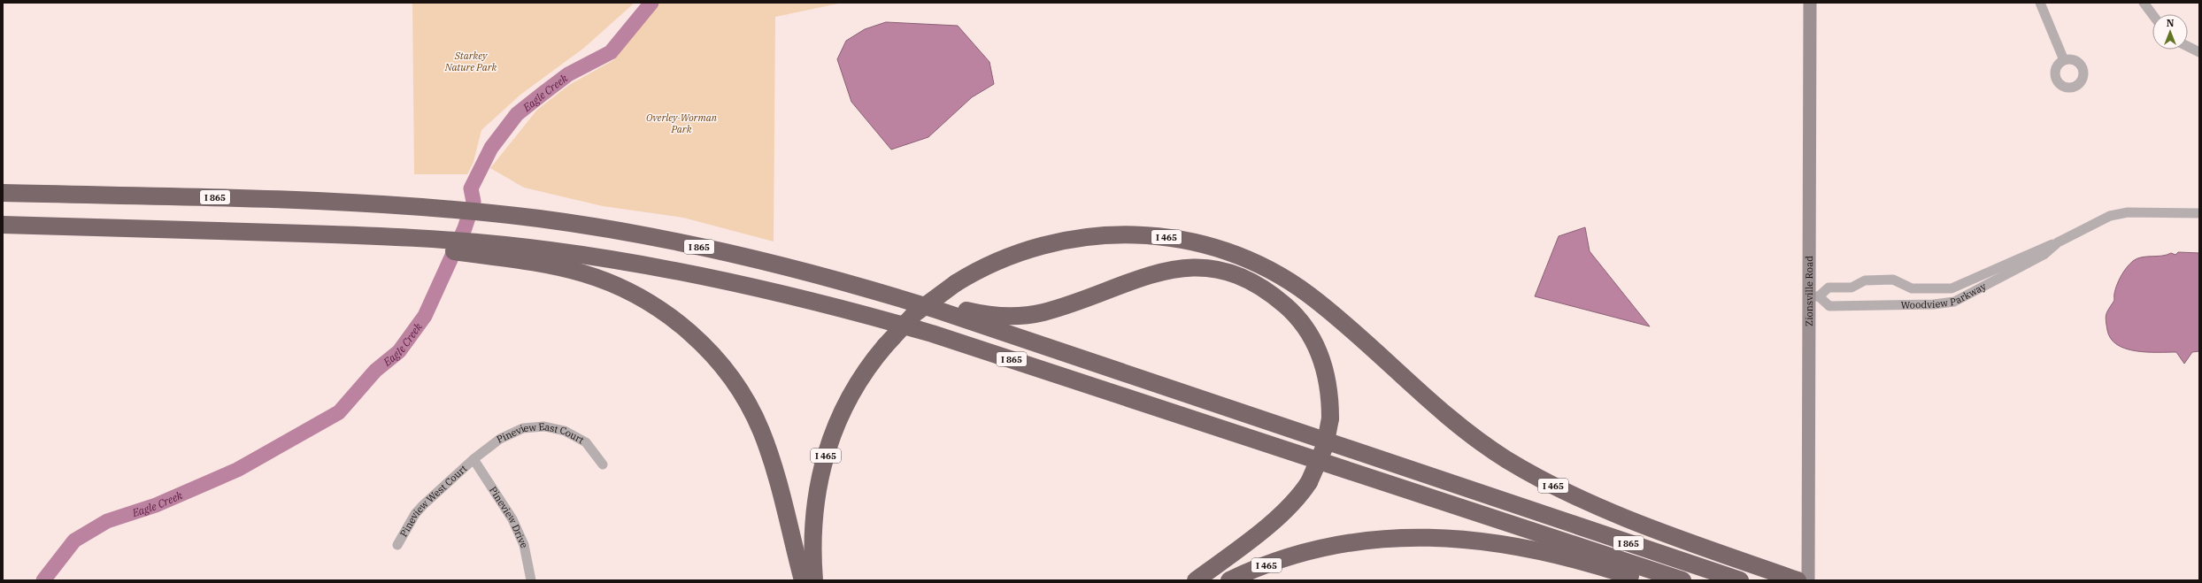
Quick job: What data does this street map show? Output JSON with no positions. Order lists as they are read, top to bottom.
{
  "streets": {
    "highway": ["I 865", "I 465"],
    "main road": ["Zionsville Road"],
    "street": [
      "Woodview Parkway",
      "Pineview East Court",
      "Pineview West Court",
      "Pineview Drive"
    ]
  },
  "crossings": [
    ["Zionsville Road", "Woodview Parkway"],
    ["Pineview East Court", "Pineview West Court"],
    ["Pineview East Court", "Pineview Drive"],
    ["Pineview West Court", "Pineview Drive"]
  ],
  "water": ["Eagle Creek"],
  "parks": ["Starkey Nature Park", "Overley-Worman Park"],
  "north": "top"
}
